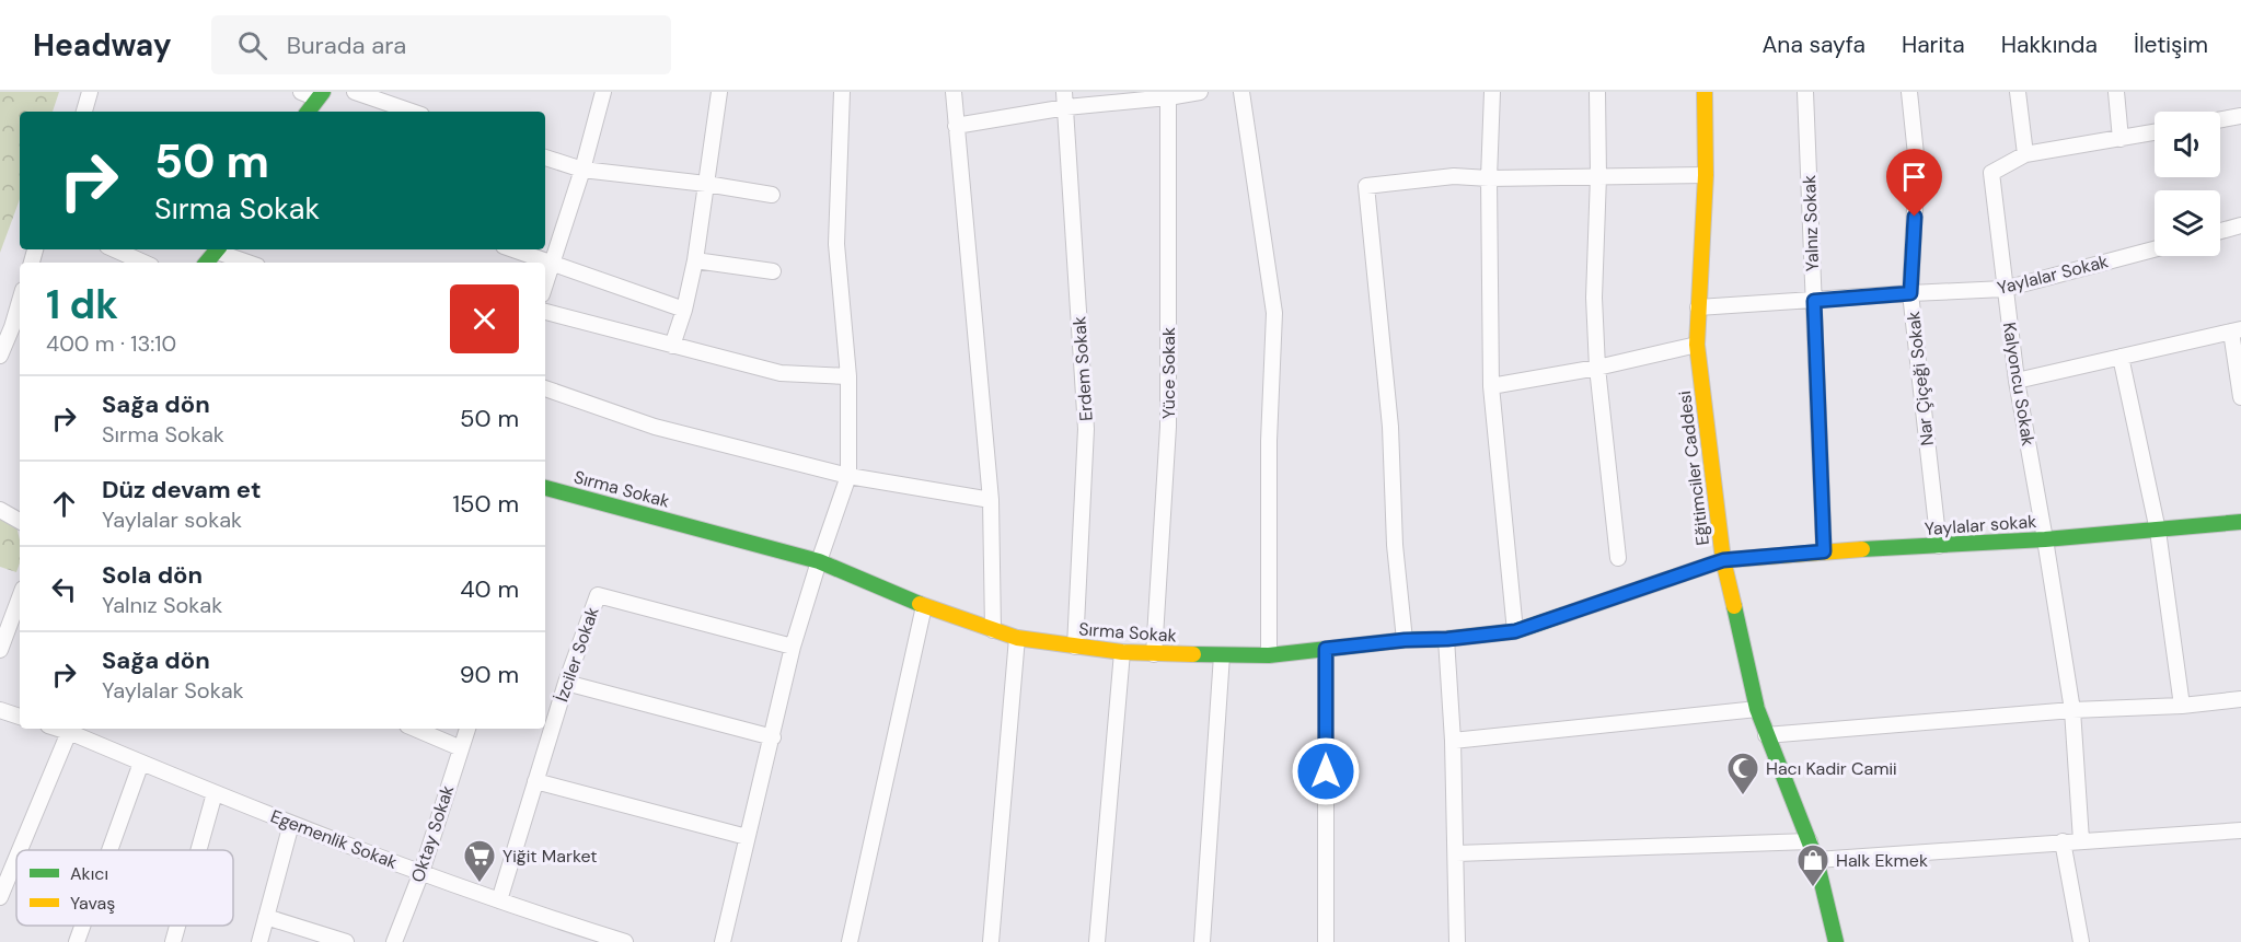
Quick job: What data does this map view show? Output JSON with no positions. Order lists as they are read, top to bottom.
{
  "streets": {
    "street": [
      "Yalnız Sokak",
      "Yaylalar Sokak",
      "Erdem Sokak",
      "Yüce Sokak",
      "Nar Çiçeği Sokak",
      "Kalyoncu Sokak",
      "Eğitimciler Caddesi",
      "Sırma Sokak",
      "Yaylalar sokak",
      "İzciler Sokak",
      "Oktay Sokak",
      "Egemenlik Sokak"
    ]
  },
  "crossings": [
    ["Yalnız Sokak", "Yaylalar Sokak"],
    ["Yalnız Sokak", "Yaylalar sokak"],
    ["Yaylalar Sokak", "Nar Çiçeği Sokak"],
    ["Yaylalar Sokak", "Kalyoncu Sokak"],
    ["Yaylalar Sokak", "Eğitimciler Caddesi"],
    ["Erdem Sokak", "Sırma Sokak"],
    ["Yüce Sokak", "Sırma Sokak"],
    ["Nar Çiçeği Sokak", "Yaylalar sokak"],
    ["Kalyoncu Sokak", "Yaylalar sokak"],
    ["Eğitimciler Caddesi", "Sırma Sokak"],
    ["Eğitimciler Caddesi", "Yaylalar sokak"],
    ["Sırma Sokak", "Yaylalar sokak"],
    ["İzciler Sokak", "Egemenlik Sokak"],
    ["Oktay Sokak", "Egemenlik Sokak"]
  ],
  "places": {
    "mosque": ["Hacı Kadir Camii"],
    "supermarket": ["Yiğit Market"],
    "shop": ["Halk Ekmek"]
  },
  "legend": ["Akıcı", "Yavaş"],
  "page": {
    "header": "Headway",
    "search": "Burada ara",
    "nav": [
      "Ana sayfa",
      "Harita",
      "Hakkında",
      "İletişim"
    ],
    "turn": ["50 m", "Sırma Sokak"],
    "heading": ["1 dk", "400 m · 13:10"],
    "list": [
      {
        "name": "Sağa dön",
        "note": "Sırma Sokak",
        "value": "50 m"
      },
      {
        "name": "Düz devam et",
        "note": "Yaylalar sokak",
        "value": "150 m"
      },
      {
        "name": "Sola dön",
        "note": "Yalnız Sokak",
        "value": "40 m"
      },
      {
        "name": "Sağa dön",
        "note": "Yaylalar Sokak",
        "value": "90 m"
      }
    ]
  }
}
